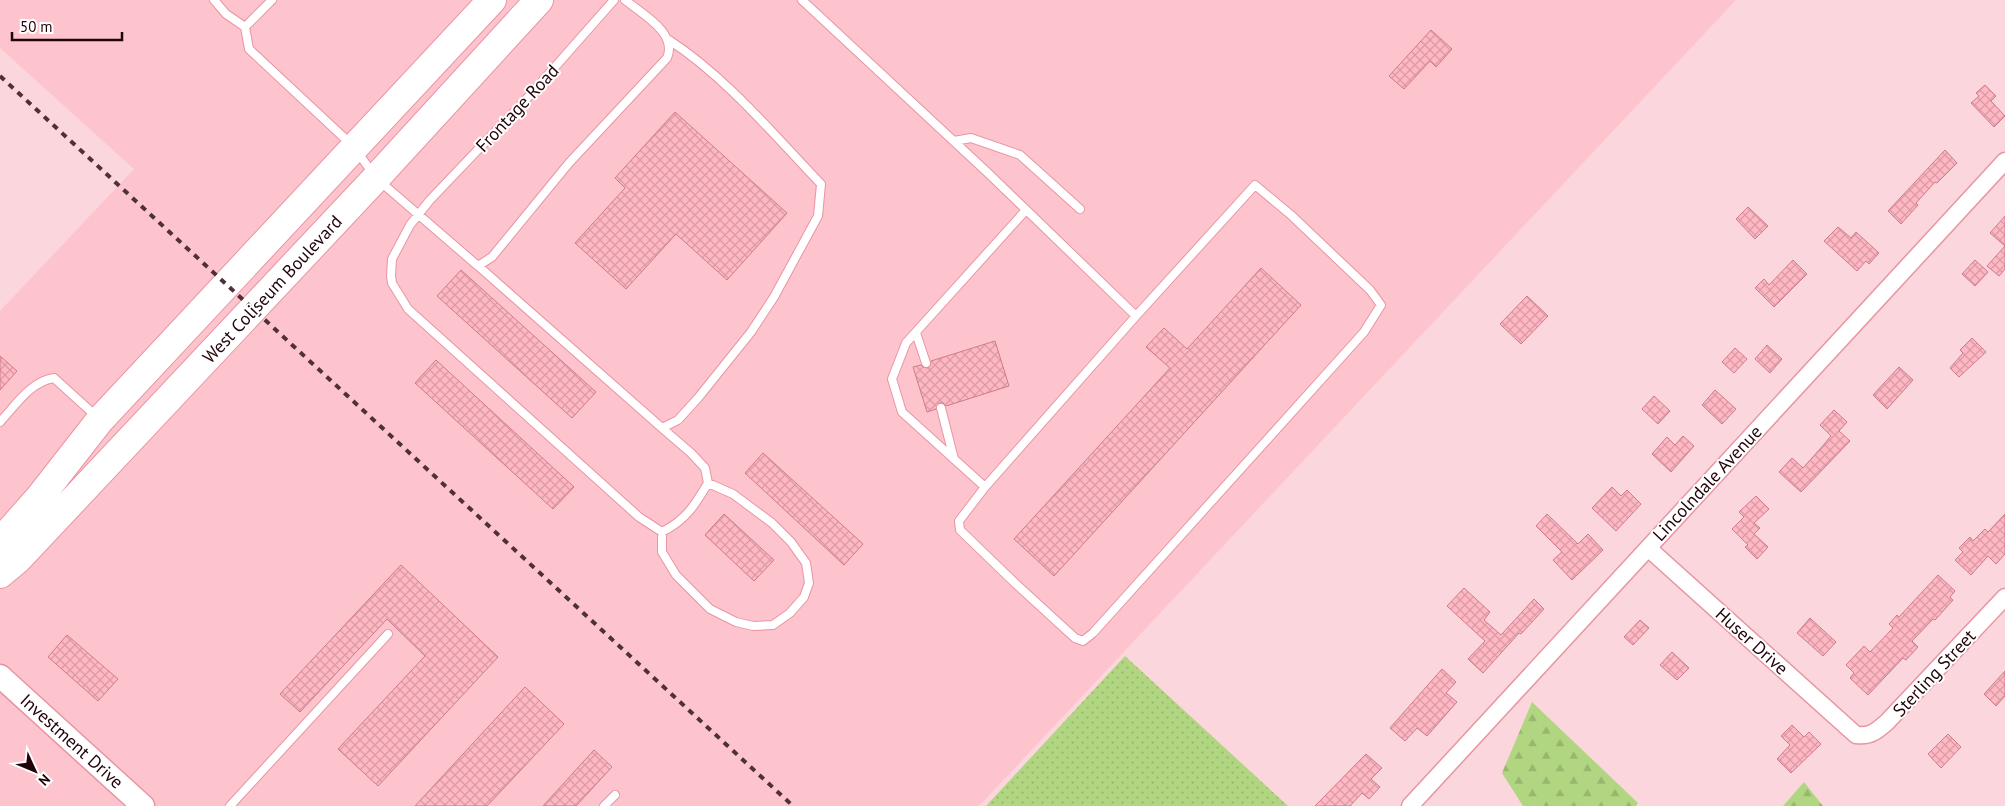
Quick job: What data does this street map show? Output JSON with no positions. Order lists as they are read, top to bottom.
{
  "streets": {
    "highway": ["West Coliseum Boulevard"],
    "street": [
      "Lincolndale Avenue",
      "Huser Drive",
      "Sterling Street",
      "Investment Drive"
    ],
    "lane": ["Frontage Road"]
  },
  "crossings": [
    ["Lincolndale Avenue", "Huser Drive"],
    ["Huser Drive", "Sterling Street"]
  ],
  "scale_bar": "50 m",
  "north": "bottom right"
}
